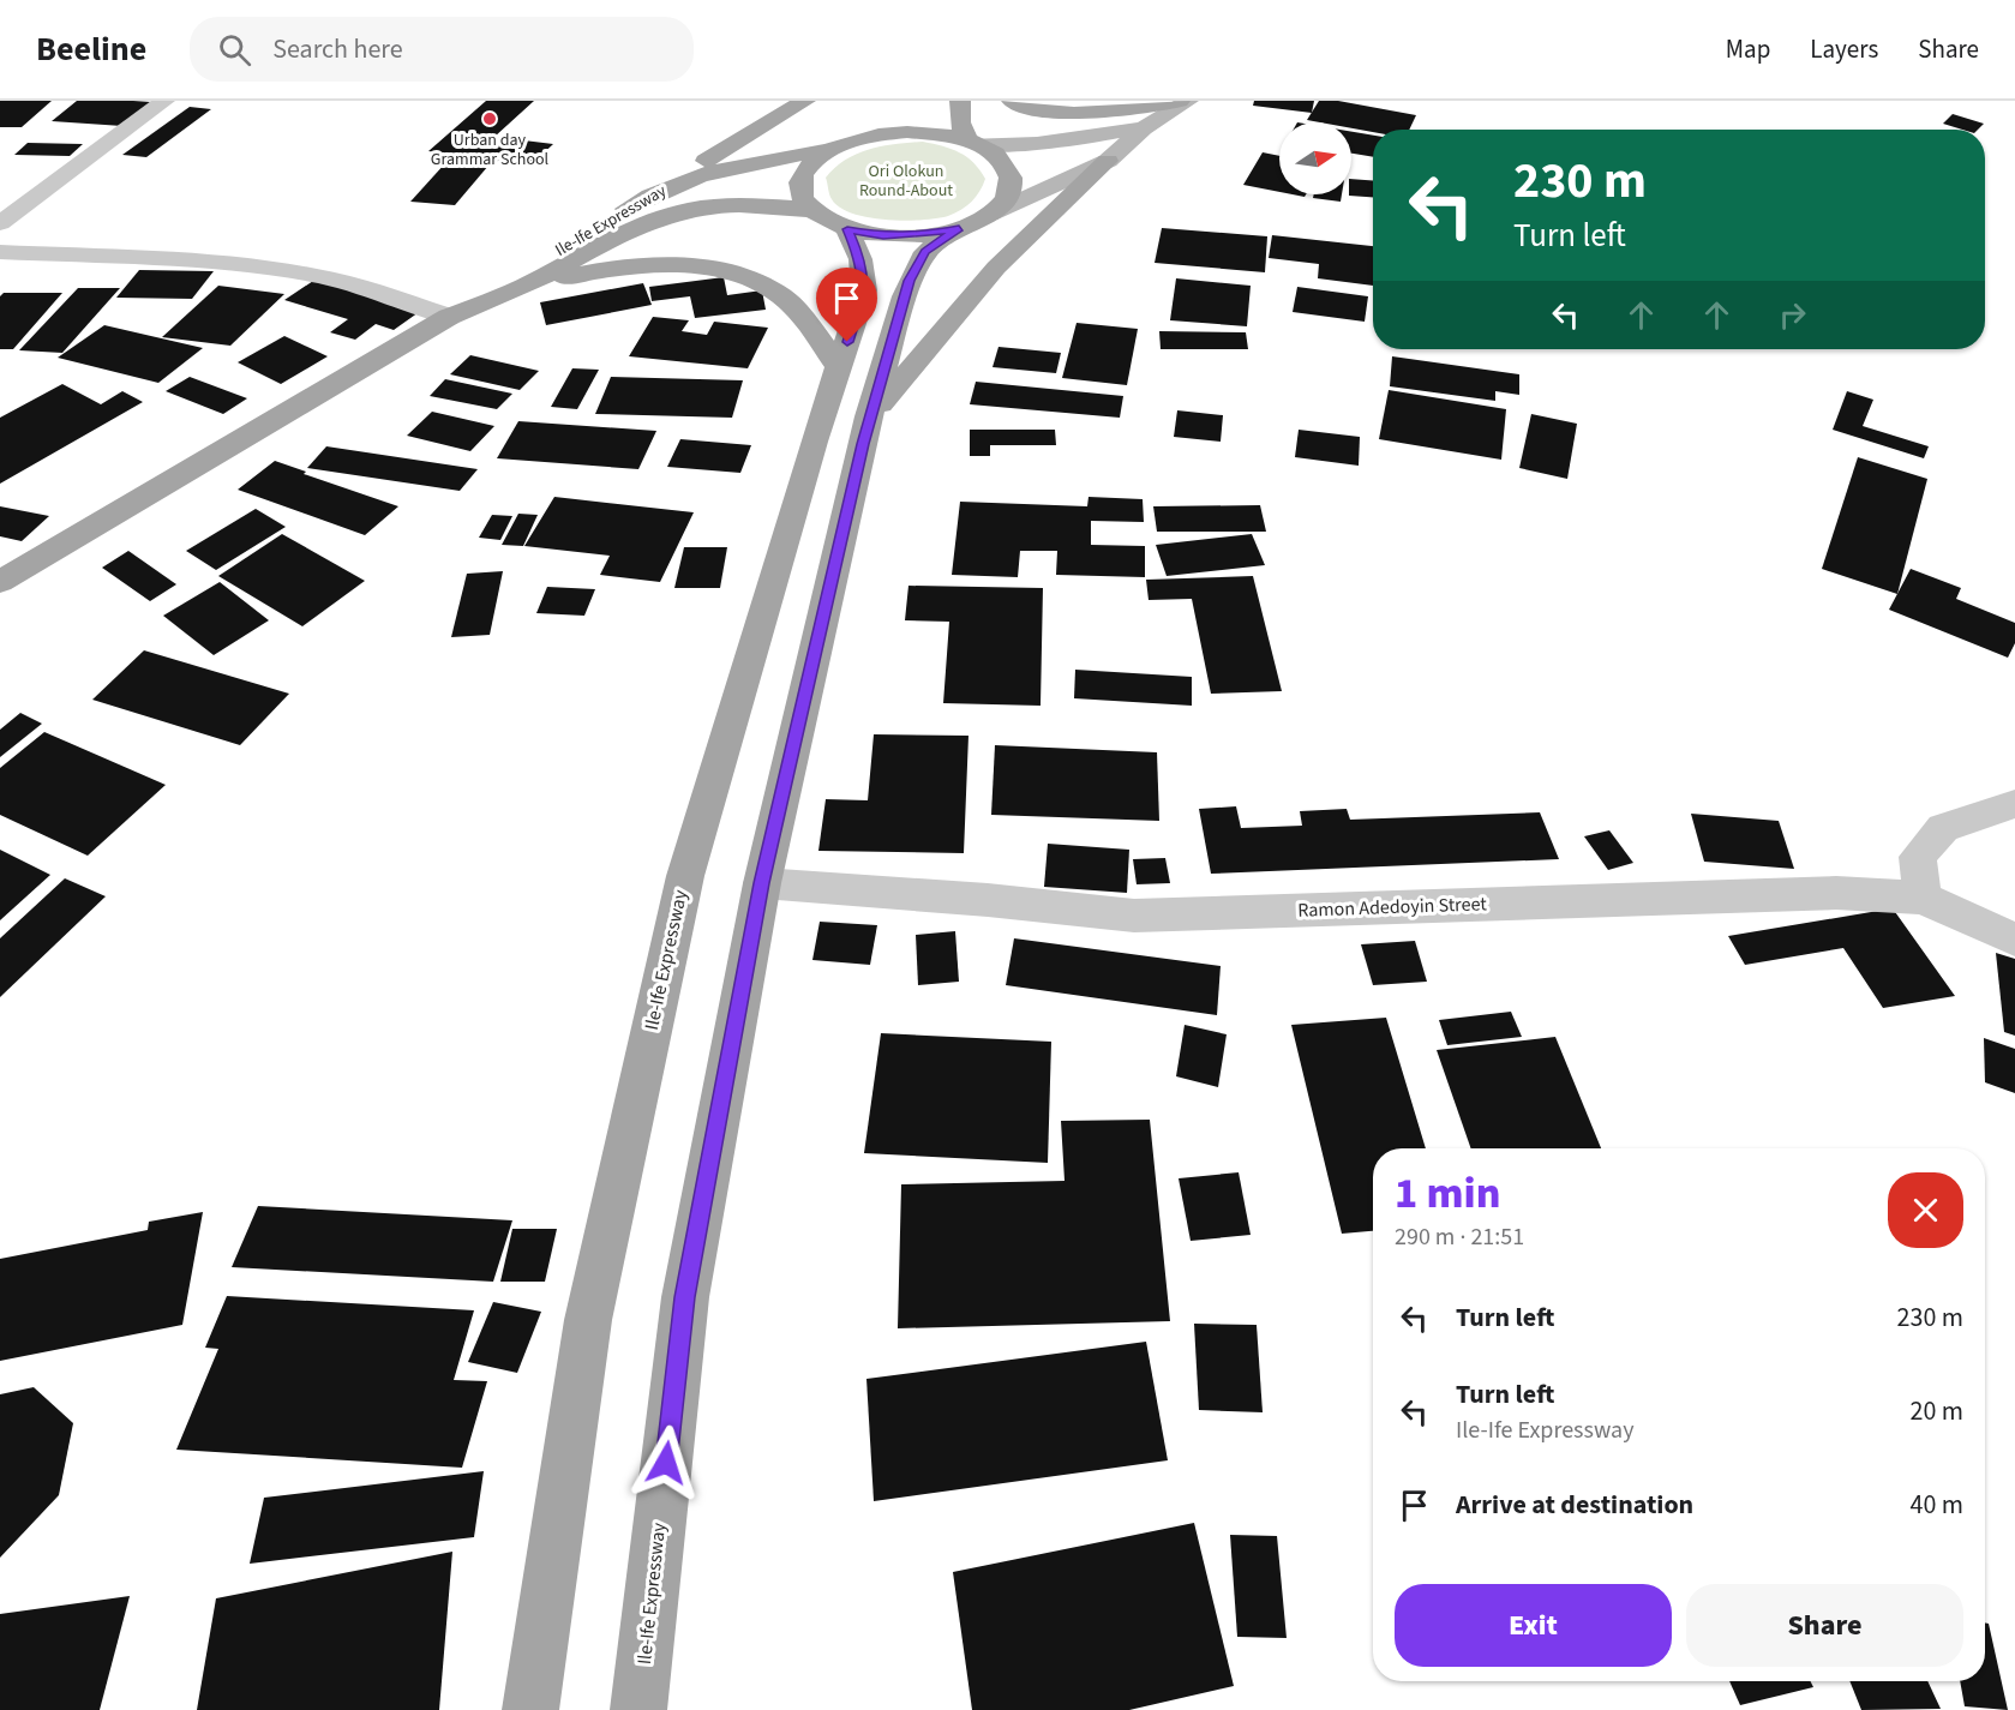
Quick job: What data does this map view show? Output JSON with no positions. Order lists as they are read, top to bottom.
{
  "streets": {
    "main road": ["Ile-Ife Expressway"],
    "street": ["Ramon Adedoyin Street"]
  },
  "crossings": [
    ["Ile-Ife Expressway", "Ramon Adedoyin Street"]
  ],
  "parks": ["Ori Olokun Round-About"],
  "places": ["Urban day Grammar School"],
  "north": "right",
  "page": {
    "header": "Beeline",
    "search": "Search here",
    "nav": ["Map", "Layers", "Share"],
    "turn": ["230 m", "Turn left"],
    "heading": ["1 min", "290 m · 21:51"],
    "list": [
      {
        "name": "Turn left",
        "value": "230 m"
      },
      {
        "name": "Turn left",
        "note": "Ile-Ife Expressway",
        "value": "20 m"
      },
      {
        "name": "Arrive at destination",
        "value": "40 m"
      }
    ],
    "buttons": ["Exit", "Share"]
  }
}
